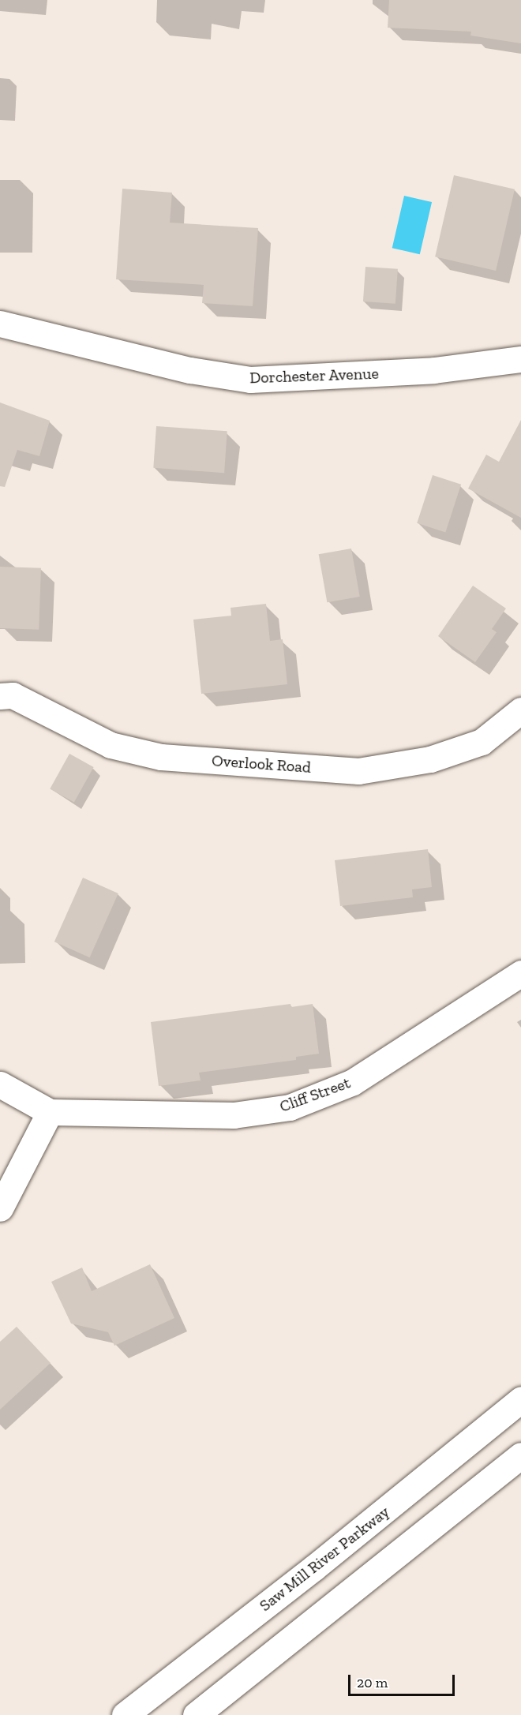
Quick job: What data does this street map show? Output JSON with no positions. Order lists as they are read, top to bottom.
{
  "streets": {
    "main road": [
      "Dorchester Avenue",
      "Overlook Road",
      "Cliff Street",
      "Saw Mill River Parkway"
    ]
  },
  "scale_bar": "20 m"
}
